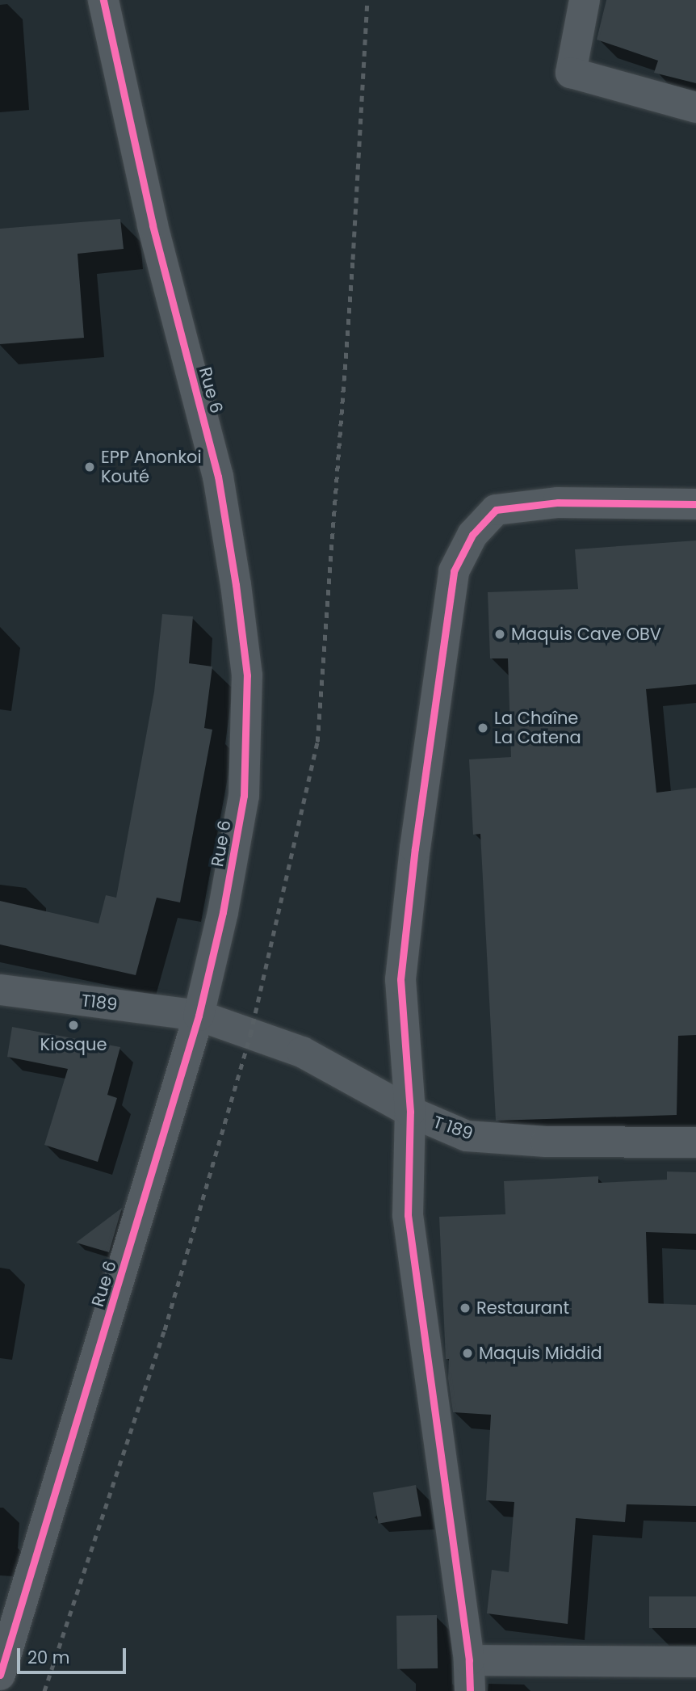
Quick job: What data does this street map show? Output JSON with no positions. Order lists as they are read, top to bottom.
{
  "streets": {
    "street": ["Rue 6", "T189", "T 189"]
  },
  "crossings": [
    ["Rue 6", "T189"],
    ["Rue 6", "T 189"],
    ["T189", "T 189"]
  ],
  "places": [
    "EPP Anonkoi Kouté",
    "Maquis Cave OBV",
    "La Chaîne La Catena",
    "Kiosque",
    "Restaurant",
    "Maquis Middid"
  ],
  "scale_bar": "20 m"
}
